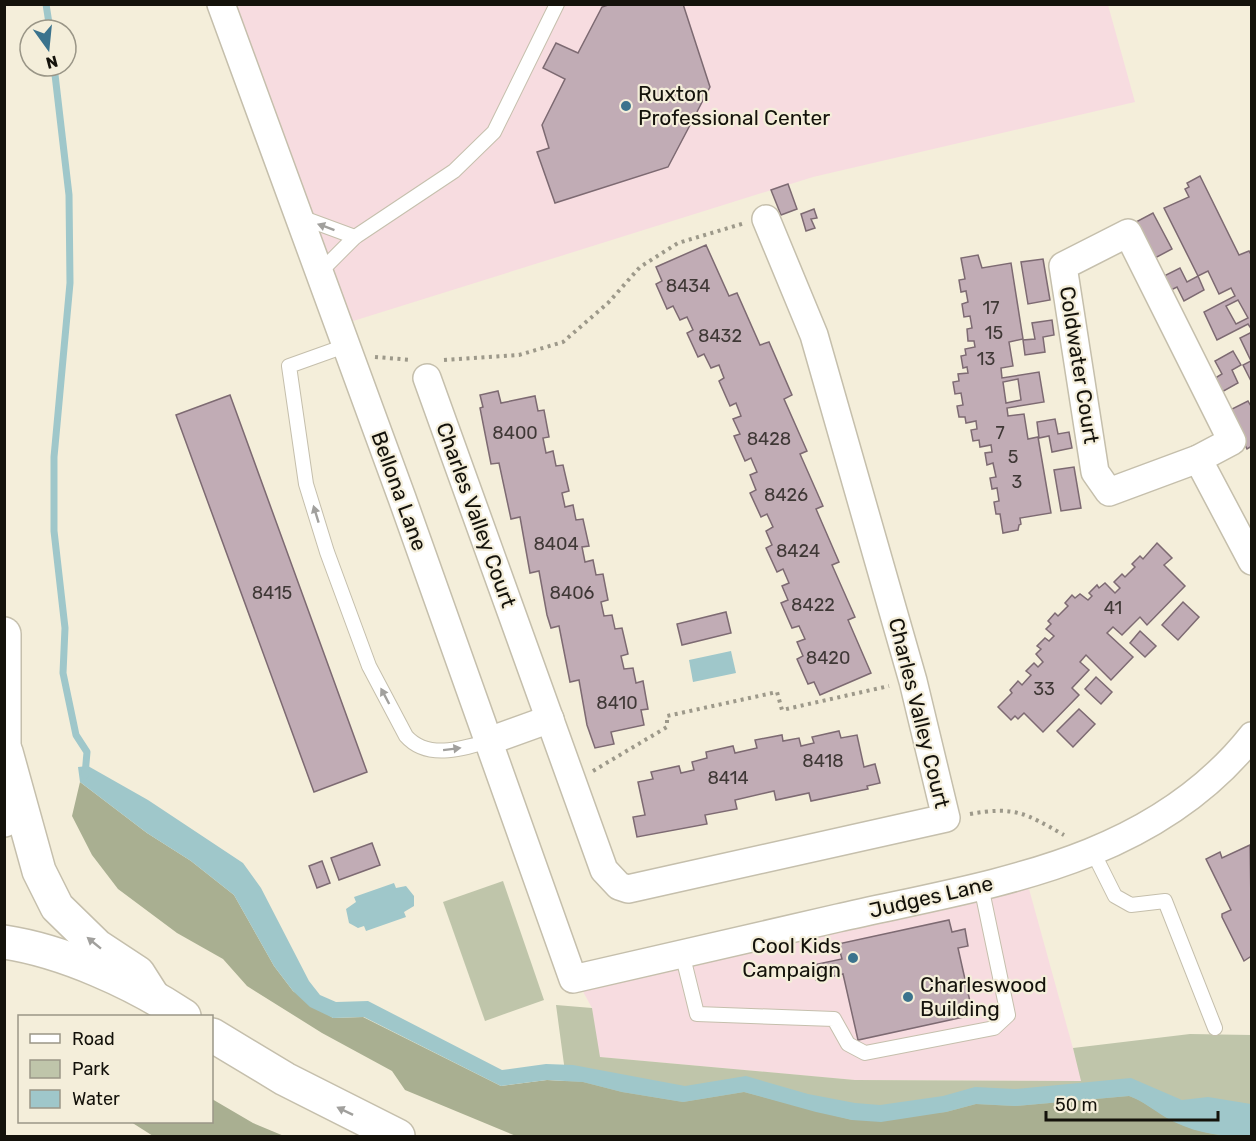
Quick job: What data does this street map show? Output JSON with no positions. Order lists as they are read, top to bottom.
{
  "streets": {
    "street": [
      "Coldwater Court",
      "Bellona Lane",
      "Charles Valley Court",
      "Judges Lane"
    ]
  },
  "crossings": [
    ["Bellona Lane", "Judges Lane"]
  ],
  "places": ["Ruxton Professional Center", "Cool Kids Campaign", "Charleswood Building"],
  "house_numbers": [
    "8434",
    "17",
    "15",
    "8432",
    "13",
    "8400",
    "7",
    "8428",
    "5",
    "3",
    "8426",
    "8404",
    "8424",
    "8415",
    "8406",
    "8422",
    "41",
    "8420",
    "33",
    "8410",
    "8418",
    "8414"
  ],
  "legend": ["Road", "Park", "Water"],
  "scale_bar": "50 m",
  "north": "bottom"
}
